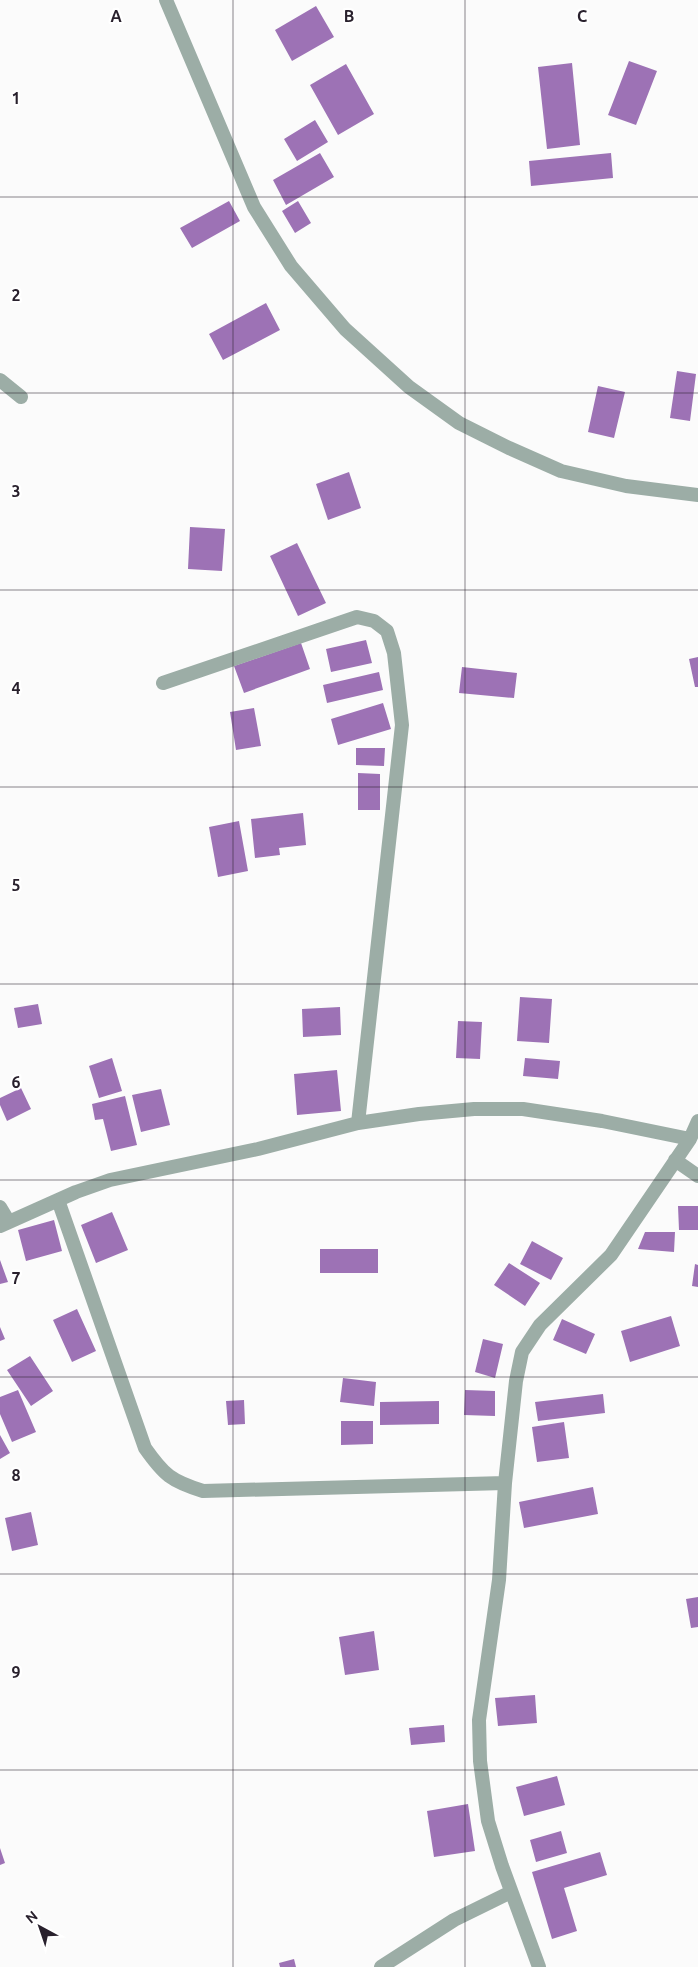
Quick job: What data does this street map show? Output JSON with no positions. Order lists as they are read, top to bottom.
{
  "north": "top left",
  "grid": {
    "columns": ["A", "B", "C"],
    "rows": [
      "1",
      "2",
      "3",
      "4",
      "5",
      "6",
      "7",
      "8",
      "9"
    ]
  }
}
